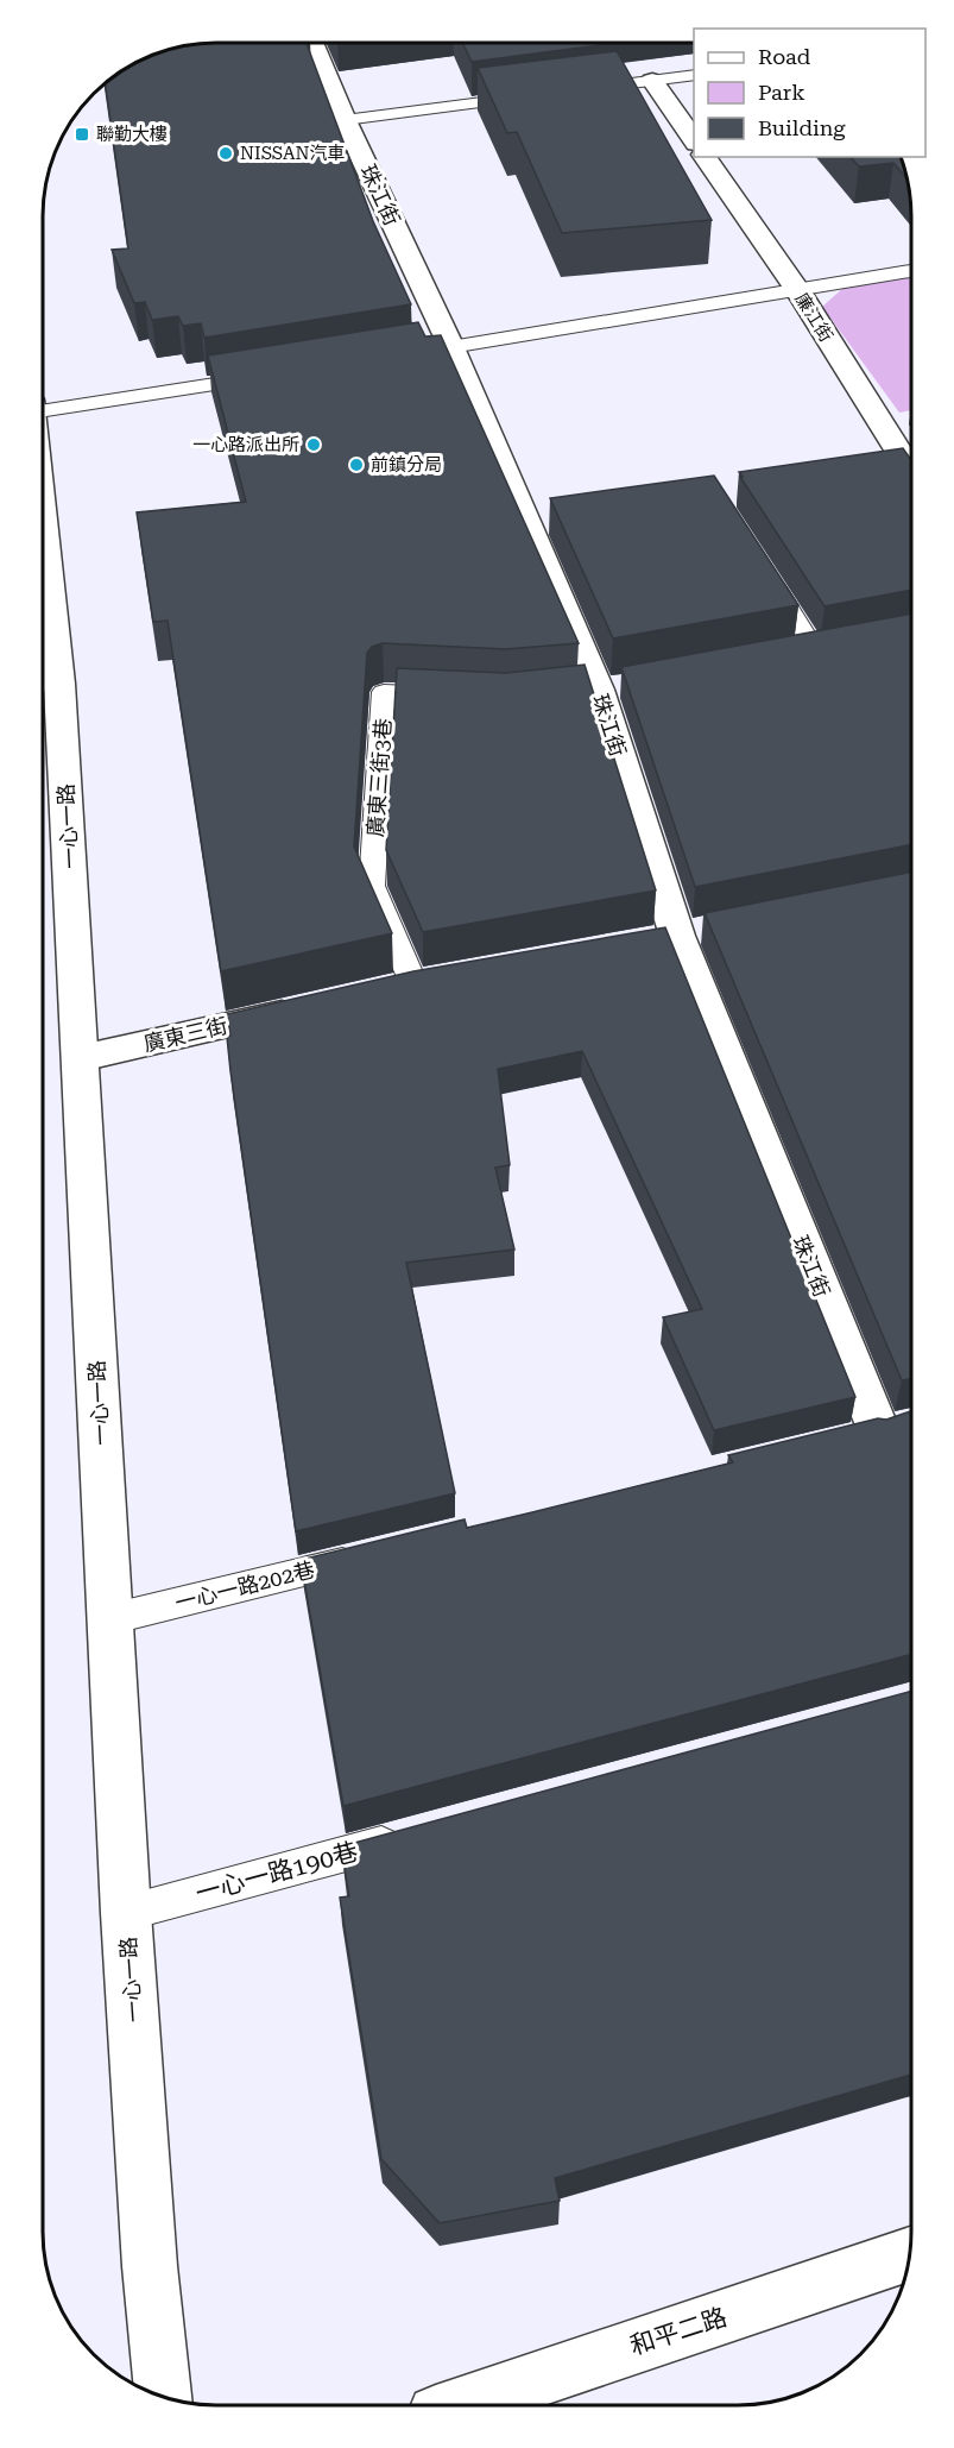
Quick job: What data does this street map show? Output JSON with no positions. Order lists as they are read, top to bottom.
{
  "streets": {
    "street": [
      "珠江街",
      "廉江街",
      "一心一路",
      "廣東三街",
      "和平二路"
    ],
    "lane": ["廣東三街3巷", "一心一路202巷", "一心一路190巷"]
  },
  "crossings": [
    ["一心一路", "廣東三街"],
    ["一心一路", "一心一路202巷"],
    ["一心一路", "一心一路190巷"]
  ],
  "places": {
    "transit": ["聯勤大樓"],
    "other": ["NISSAN汽車", "一心路派出所", "前鎮分局"]
  },
  "legend": ["Road", "Park", "Building"]
}
